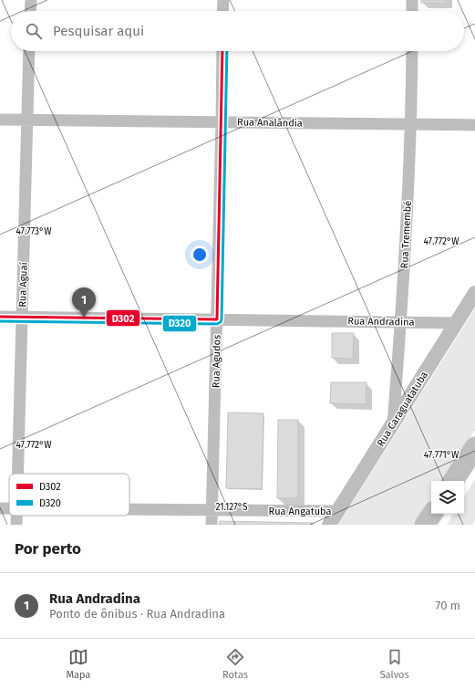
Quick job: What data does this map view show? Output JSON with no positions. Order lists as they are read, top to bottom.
{
  "streets": {
    "street": [
      "Rua Analândia",
      "Rua Tremembé",
      "Rua Aguaí",
      "Rua Andradina",
      "Rua Agudos",
      "Rua Caraguatatuba",
      "Rua Angatuba"
    ]
  },
  "crossings": [
    ["Rua Analândia", "Rua Tremembé"],
    ["Rua Analândia", "Rua Aguaí"],
    ["Rua Analândia", "Rua Agudos"],
    ["Rua Tremembé", "Rua Andradina"],
    ["Rua Tremembé", "Rua Caraguatatuba"],
    ["Rua Aguaí", "Rua Andradina"],
    ["Rua Andradina", "Rua Agudos"],
    ["Rua Andradina", "Rua Caraguatatuba"],
    ["Rua Agudos", "Rua Angatuba"],
    ["Rua Caraguatatuba", "Rua Angatuba"]
  ],
  "lines": ["transit line D302", "transit line D320"],
  "legend": ["D302", "D320"],
  "page": {
    "search": "Pesquisar aqui",
    "pins": "1",
    "heading": "Por perto",
    "list": [
      {
        "mark": "1",
        "name": "Rua Andradina",
        "note": "Ponto de ônibus · Rua Andradina",
        "value": "70 m"
      }
    ],
    "nav": ["Mapa", "Rotas", "Salvos"]
  },
  "coordinates": [
    "47.773°W",
    "47.772°W",
    "47.771°W",
    "21.127°S"
  ]
}
